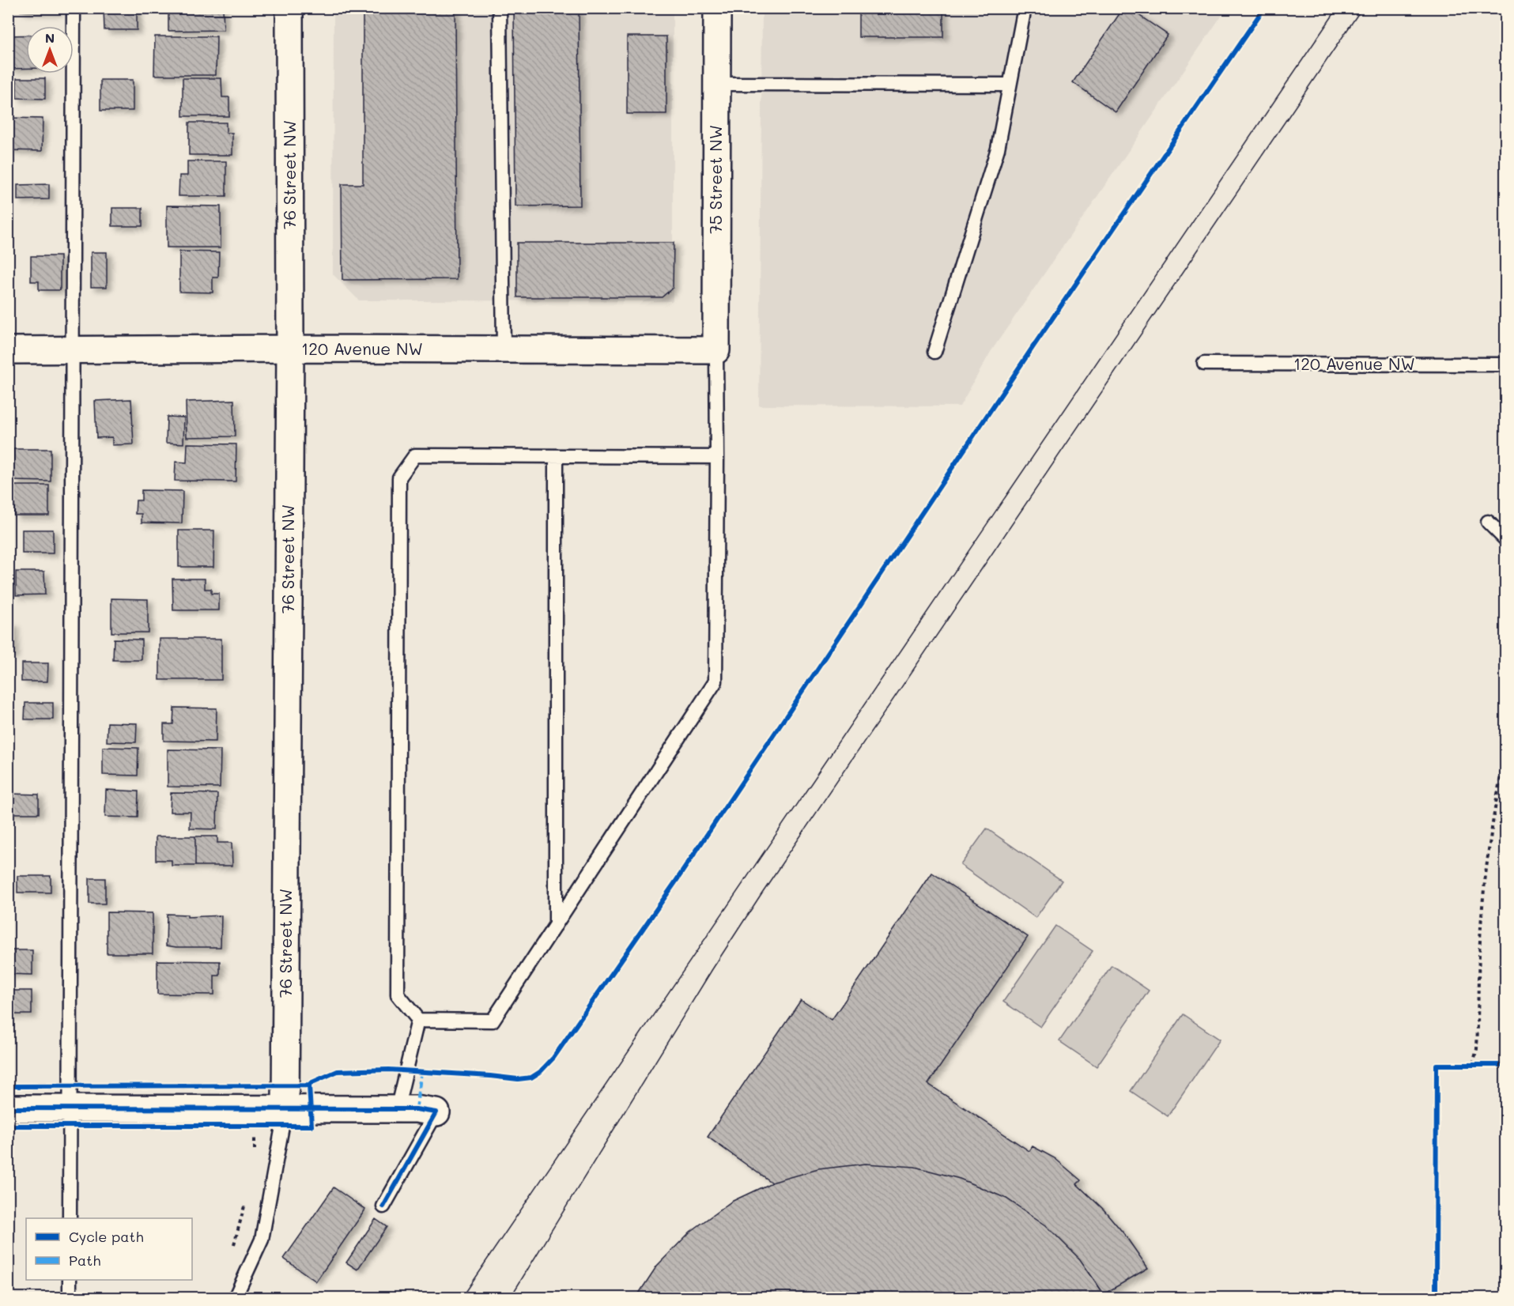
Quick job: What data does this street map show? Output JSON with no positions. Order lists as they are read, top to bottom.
{
  "streets": {
    "street": ["76 Street NW", "75 Street NW", "120 Avenue NW"]
  },
  "crossings": [
    ["76 Street NW", "120 Avenue NW"],
    ["75 Street NW", "120 Avenue NW"]
  ],
  "legend": ["Cycle path", "Path"],
  "north": "top"
}
